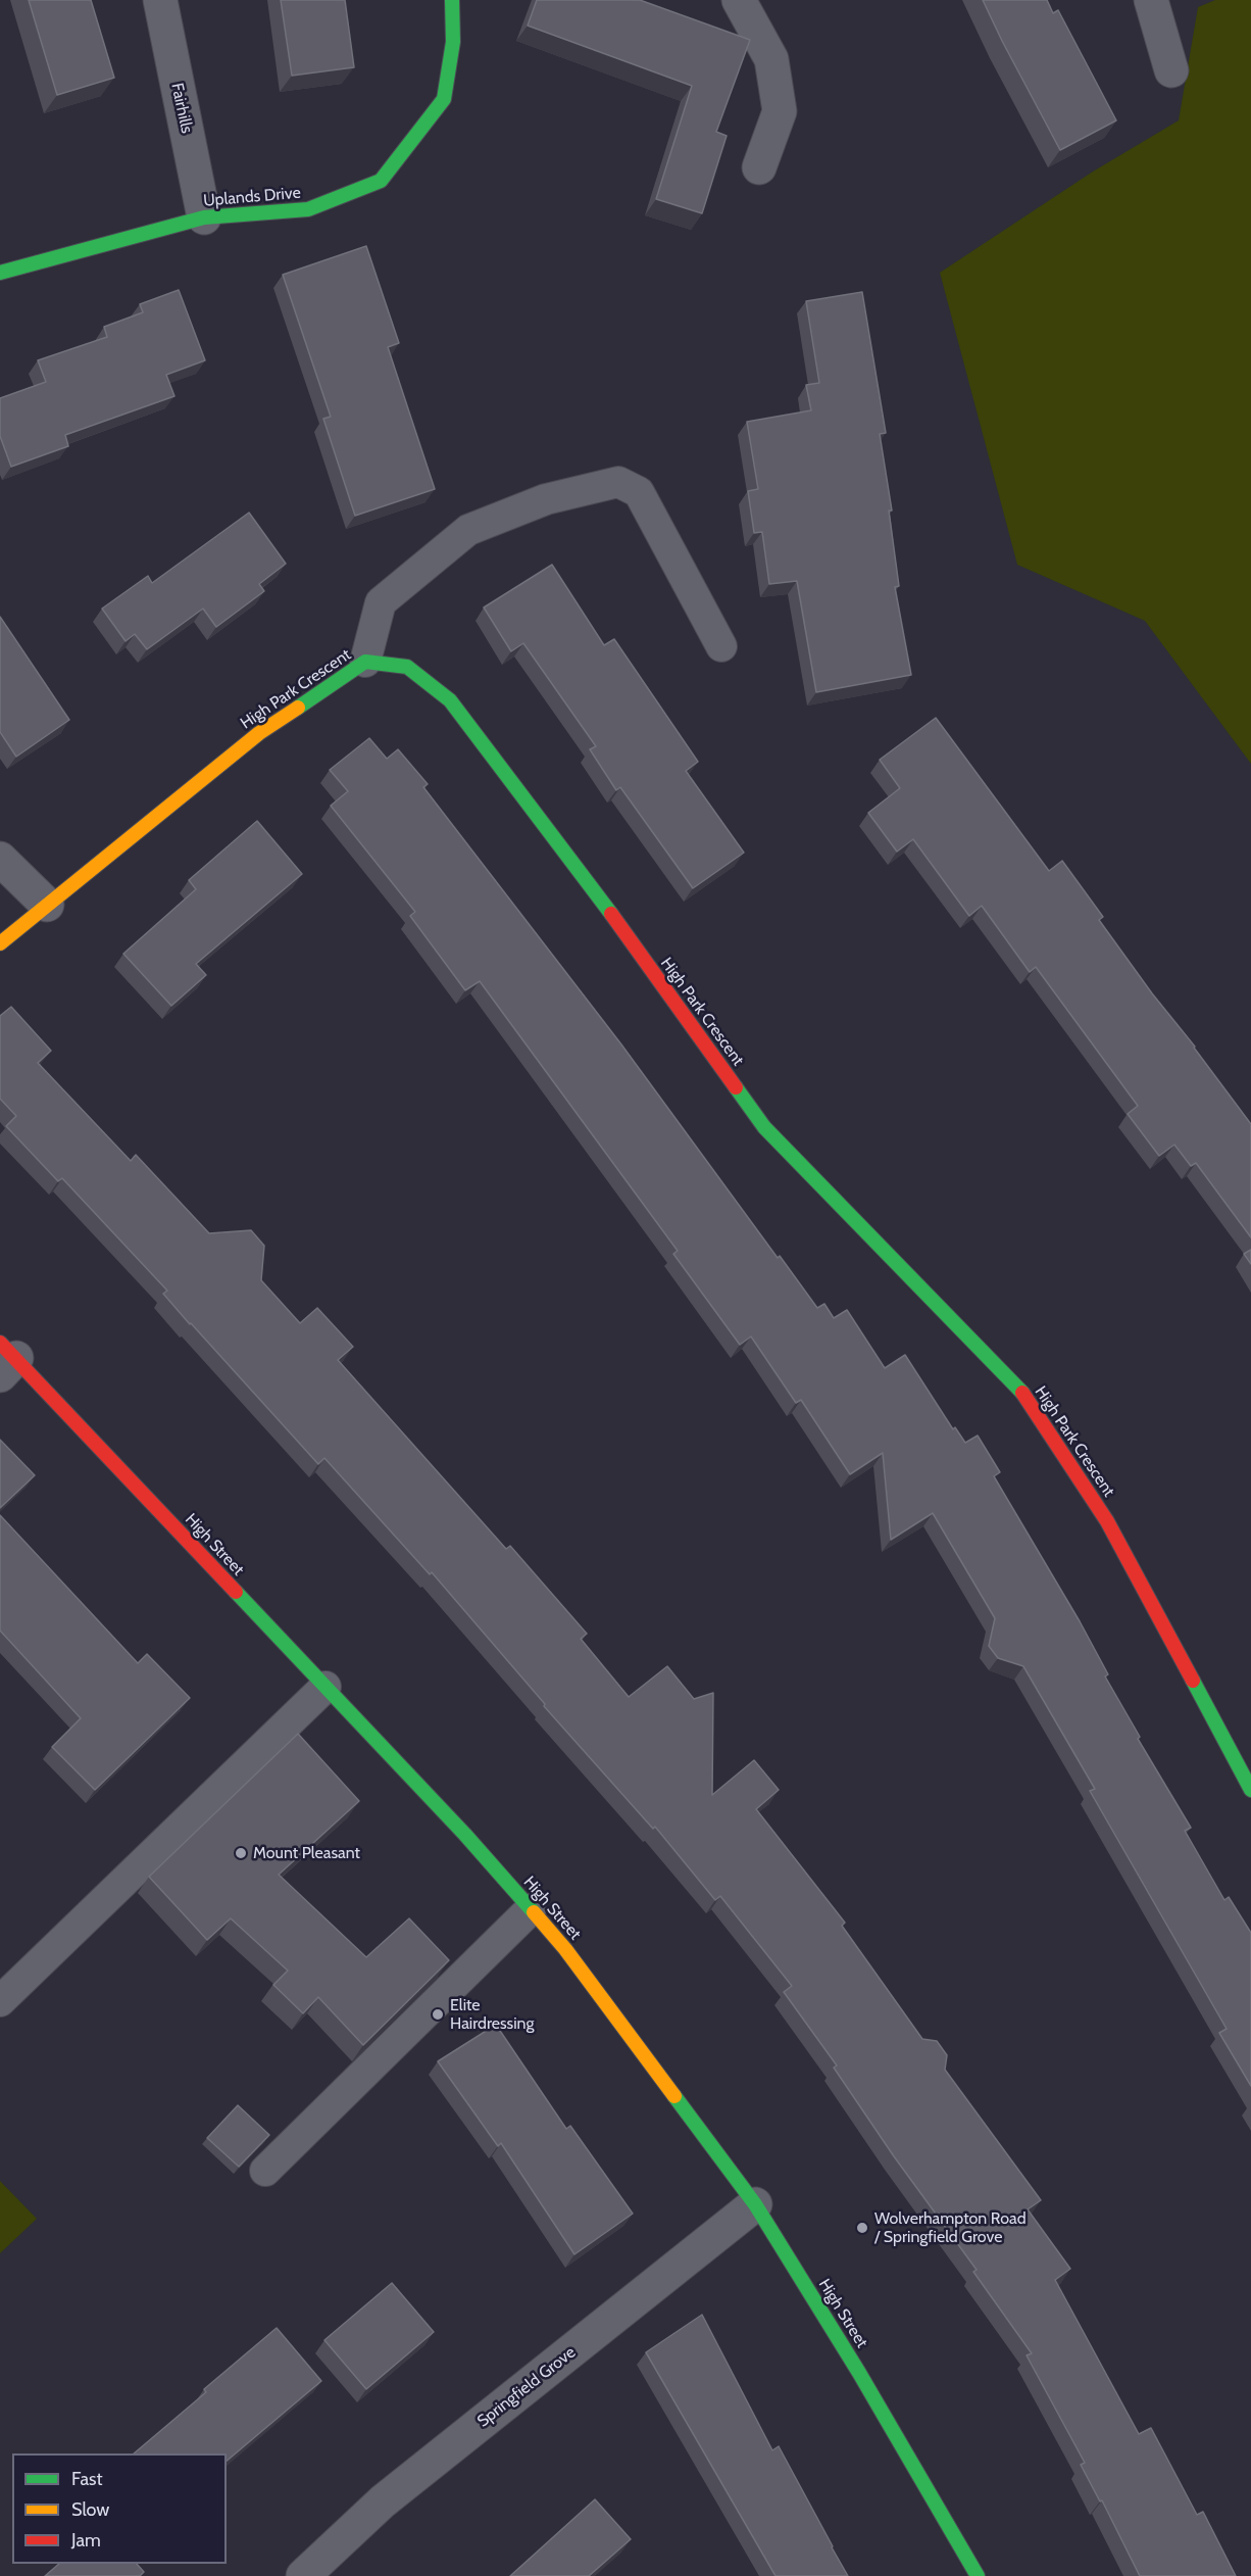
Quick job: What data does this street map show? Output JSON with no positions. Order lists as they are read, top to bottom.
{
  "streets": {
    "street": [
      "Fairhills",
      "Uplands Drive",
      "High Park Crescent",
      "High Street",
      "Springfield Grove"
    ]
  },
  "crossings": [
    ["Fairhills", "Uplands Drive"],
    ["High Street", "Springfield Grove"]
  ],
  "places": ["Mount Pleasant", "Elite Hairdressing", "Wolverhampton Road / Springfield Grove"],
  "legend": ["Fast", "Slow", "Jam"]
}
